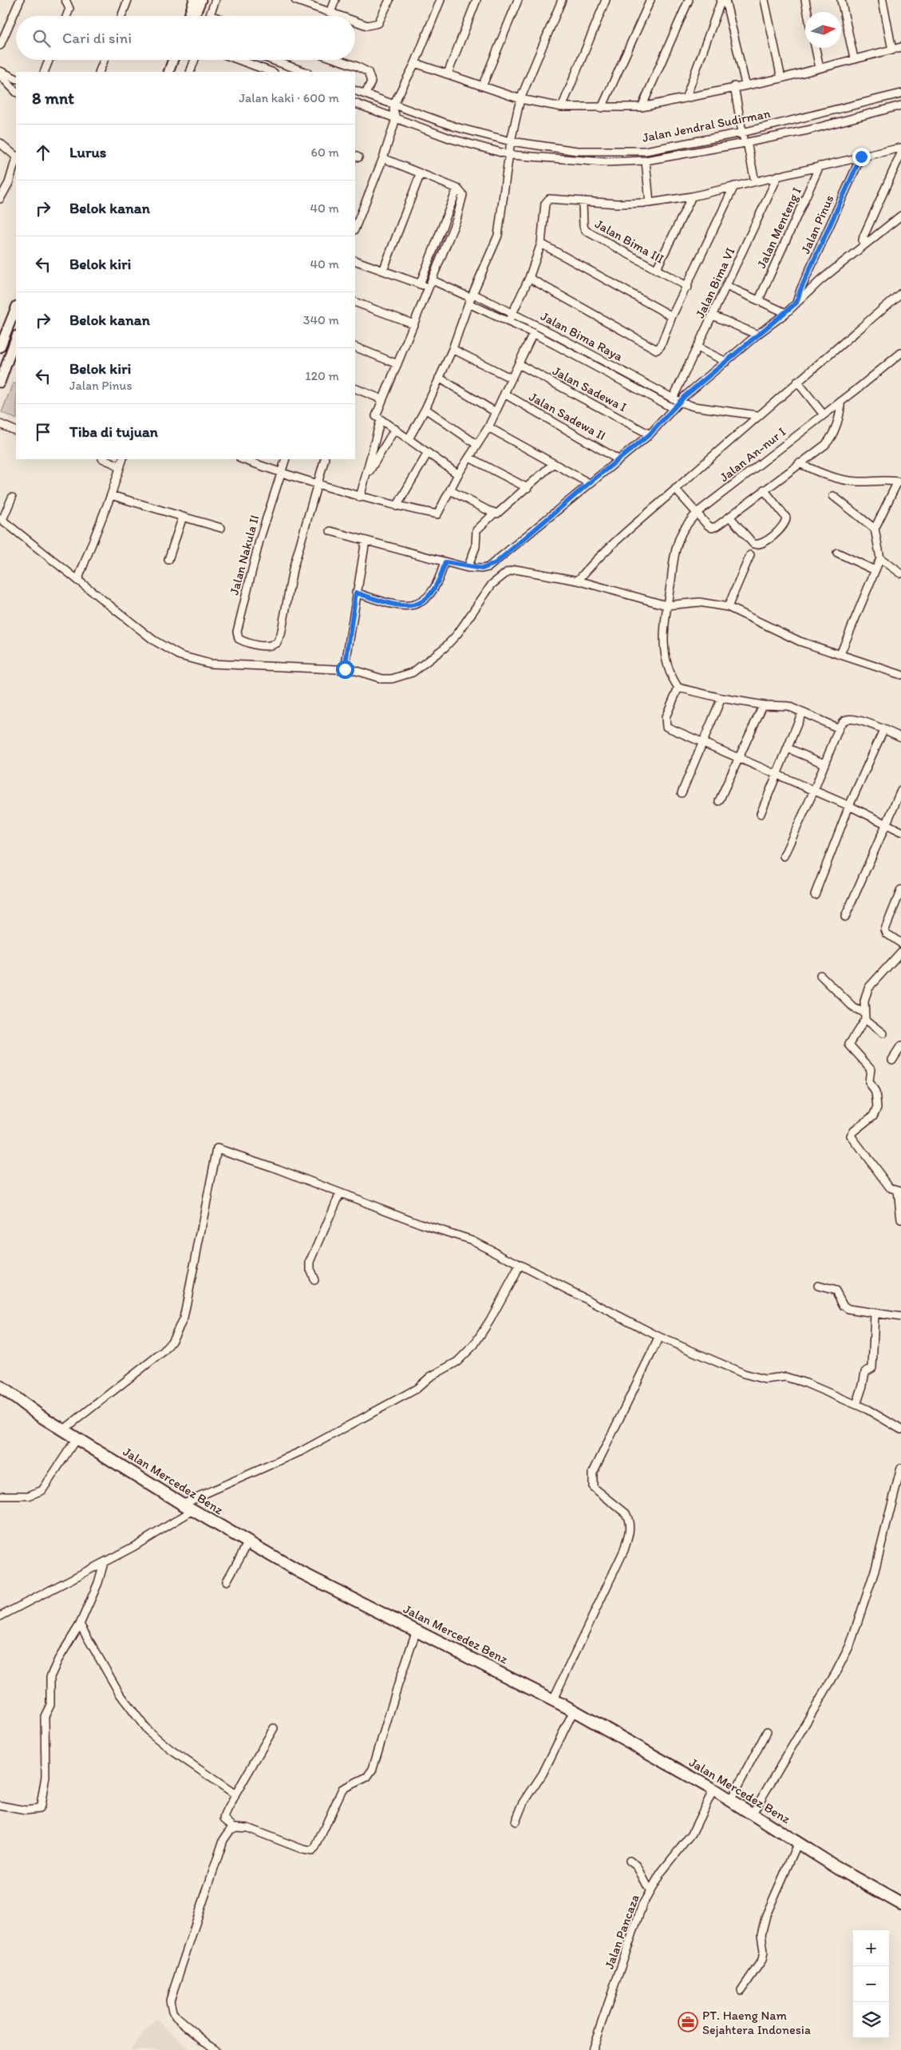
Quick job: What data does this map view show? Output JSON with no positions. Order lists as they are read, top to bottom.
{
  "streets": {
    "main road": ["Jalan Mercedez Benz"],
    "street": [
      "Jalan Jendral Sudirman",
      "Jalan Pinus",
      "Jalan Menteng I",
      "Jalan Bima III",
      "Jalan Bima VI",
      "Jalan Bima Raya",
      "Jalan Sadewa I",
      "Jalan Sadewa II",
      "Jalan An-nur I",
      "Jalan Nakula II",
      "Jalan Pancaza"
    ]
  },
  "crossings": [
    ["Jalan Bima VI", "Jalan Bima Raya"],
    ["Jalan Mercedez Benz", "Jalan Pancaza"]
  ],
  "places": {
    "office": ["PT. Haeng Nam Sejahtera Indonesia"]
  },
  "north": "right",
  "page": {
    "search": "Cari di sini",
    "heading": ["8 mnt", "Jalan kaki · 600 m"],
    "list": [
      ["Lurus", "60 m"],
      ["Belok kanan", "40 m"],
      ["Belok kiri", "40 m"],
      ["Belok kanan", "340 m"],
      ["Belok kiri", "Jalan Pinus", "120 m"],
      "Tiba di tujuan"
    ],
    "map_buttons": ["+", "−"]
  }
}
